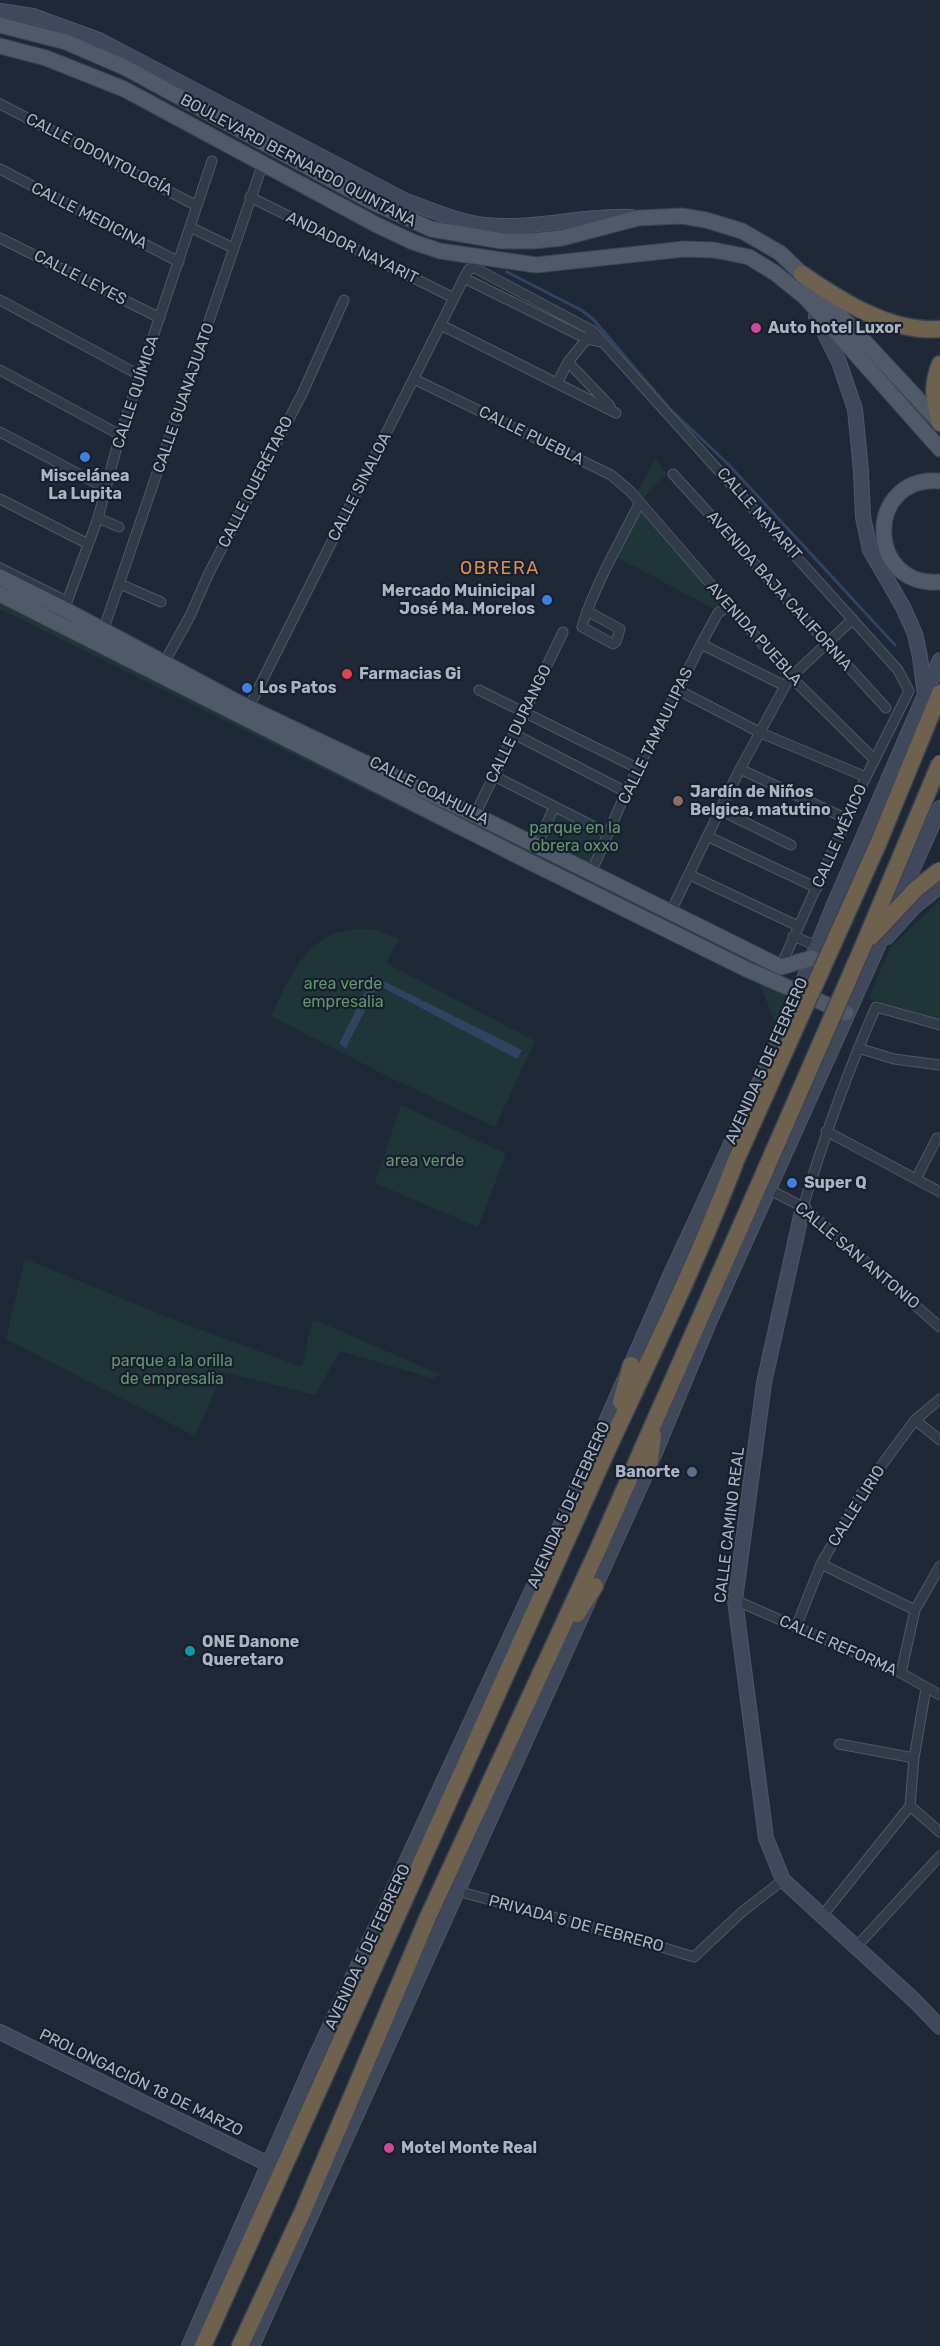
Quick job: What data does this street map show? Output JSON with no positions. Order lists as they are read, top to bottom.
{
  "streets": {
    "highway": ["AVENIDA 5 DE FEBRERO"],
    "main road": [
      "BOULEVARD BERNARDO QUINTANA",
      "CALLE COAHUILA",
      "CALLE CAMINO REAL",
      "PROLONGACIÓN 18 DE MARZO"
    ],
    "street": [
      "CALLE ODONTOLOGÍA",
      "CALLE MEDICINA",
      "ANDADOR NAYARIT",
      "CALLE LEYES",
      "CALLE QUÍMICA",
      "CALLE GUANAJUATO",
      "CALLE PUEBLA",
      "CALLE QUERÉTARO",
      "CALLE SINALOA",
      "CALLE NAYARIT",
      "AVENIDA BAJA CALIFORNIA",
      "AVENIDA PUEBLA",
      "CALLE DURANGO",
      "CALLE TAMAULIPAS",
      "CALLE MÉXICO",
      "CALLE SAN ANTONIO",
      "CALLE LIRIO",
      "CALLE REFORMA",
      "PRIVADA 5 DE FEBRERO"
    ]
  },
  "crossings": [
    ["CALLE ODONTOLOGÍA", "CALLE QUÍMICA"],
    ["BOULEVARD BERNARDO QUINTANA", "CALLE GUANAJUATO"],
    ["CALLE MEDICINA", "CALLE QUÍMICA"],
    ["ANDADOR NAYARIT", "CALLE GUANAJUATO"],
    ["ANDADOR NAYARIT", "CALLE SINALOA"],
    ["CALLE LEYES", "CALLE QUÍMICA"],
    ["CALLE QUÍMICA", "CALLE COAHUILA"],
    ["CALLE GUANAJUATO", "CALLE COAHUILA"],
    ["CALLE PUEBLA", "CALLE SINALOA"],
    ["CALLE PUEBLA", "AVENIDA PUEBLA"],
    ["CALLE QUERÉTARO", "CALLE COAHUILA"],
    ["CALLE SINALOA", "CALLE NAYARIT"],
    ["CALLE SINALOA", "CALLE COAHUILA"],
    ["CALLE NAYARIT", "CALLE MÉXICO"],
    ["AVENIDA PUEBLA", "CALLE TAMAULIPAS"],
    ["AVENIDA PUEBLA", "CALLE MÉXICO"],
    ["CALLE DURANGO", "CALLE COAHUILA"],
    ["CALLE TAMAULIPAS", "CALLE COAHUILA"],
    ["CALLE COAHUILA", "CALLE MÉXICO"],
    ["CALLE COAHUILA", "AVENIDA 5 DE FEBRERO"],
    ["AVENIDA 5 DE FEBRERO", "PROLONGACIÓN 18 DE MARZO"],
    ["CALLE SAN ANTONIO", "CALLE CAMINO REAL"],
    ["CALLE LIRIO", "CALLE REFORMA"],
    ["CALLE CAMINO REAL", "CALLE REFORMA"],
    ["CALLE CAMINO REAL", "PRIVADA 5 DE FEBRERO"]
  ],
  "districts": ["OBRERA"],
  "parks": [
    "parque en la obrera oxxo",
    "area verde empresalia",
    "area verde",
    "parque a la orilla de empresalia"
  ],
  "places": [
    "Auto hotel Luxor",
    "Miscelánea La Lupita",
    "Mercado Muinicipal José Ma. Morelos",
    "Farmacias Gi",
    "Los Patos",
    "Jardín de Niños Belgica, matutino",
    "Super Q",
    "Banorte",
    "ONE Danone Queretaro",
    "Motel Monte Real"
  ]
}
